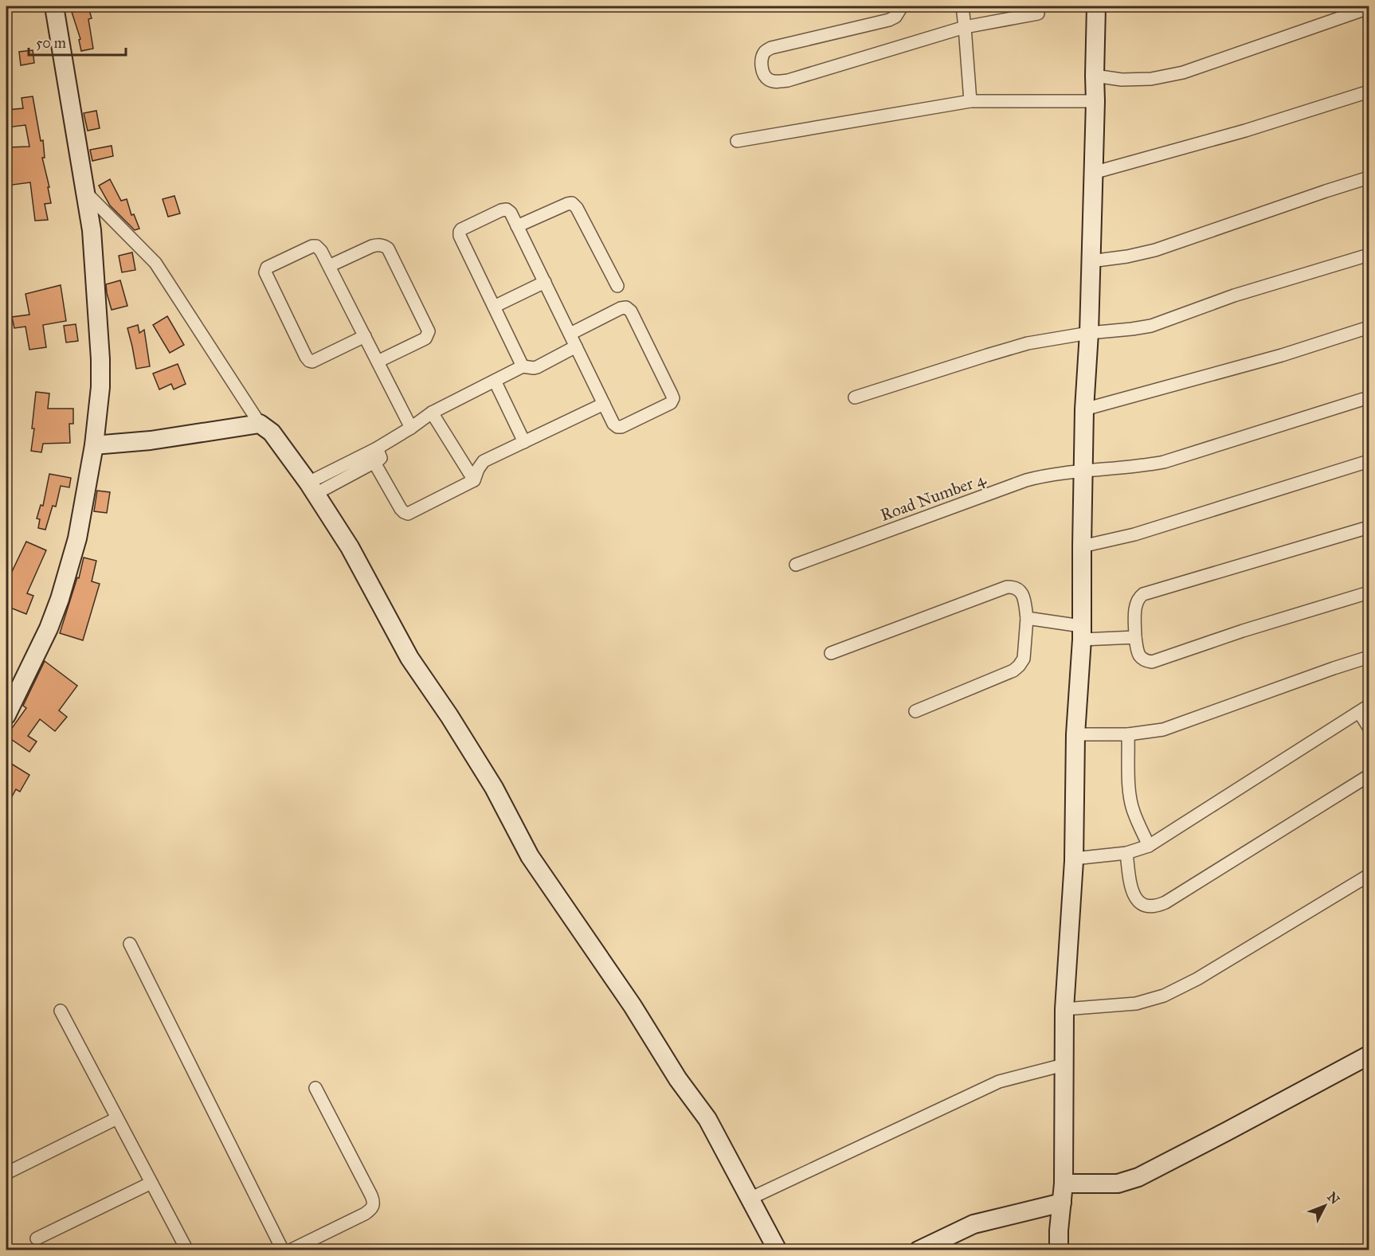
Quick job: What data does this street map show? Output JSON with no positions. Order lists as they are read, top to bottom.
{
  "streets": {
    "street": ["Road Number 4"]
  },
  "scale_bar": "50 m",
  "north": "top right"
}
